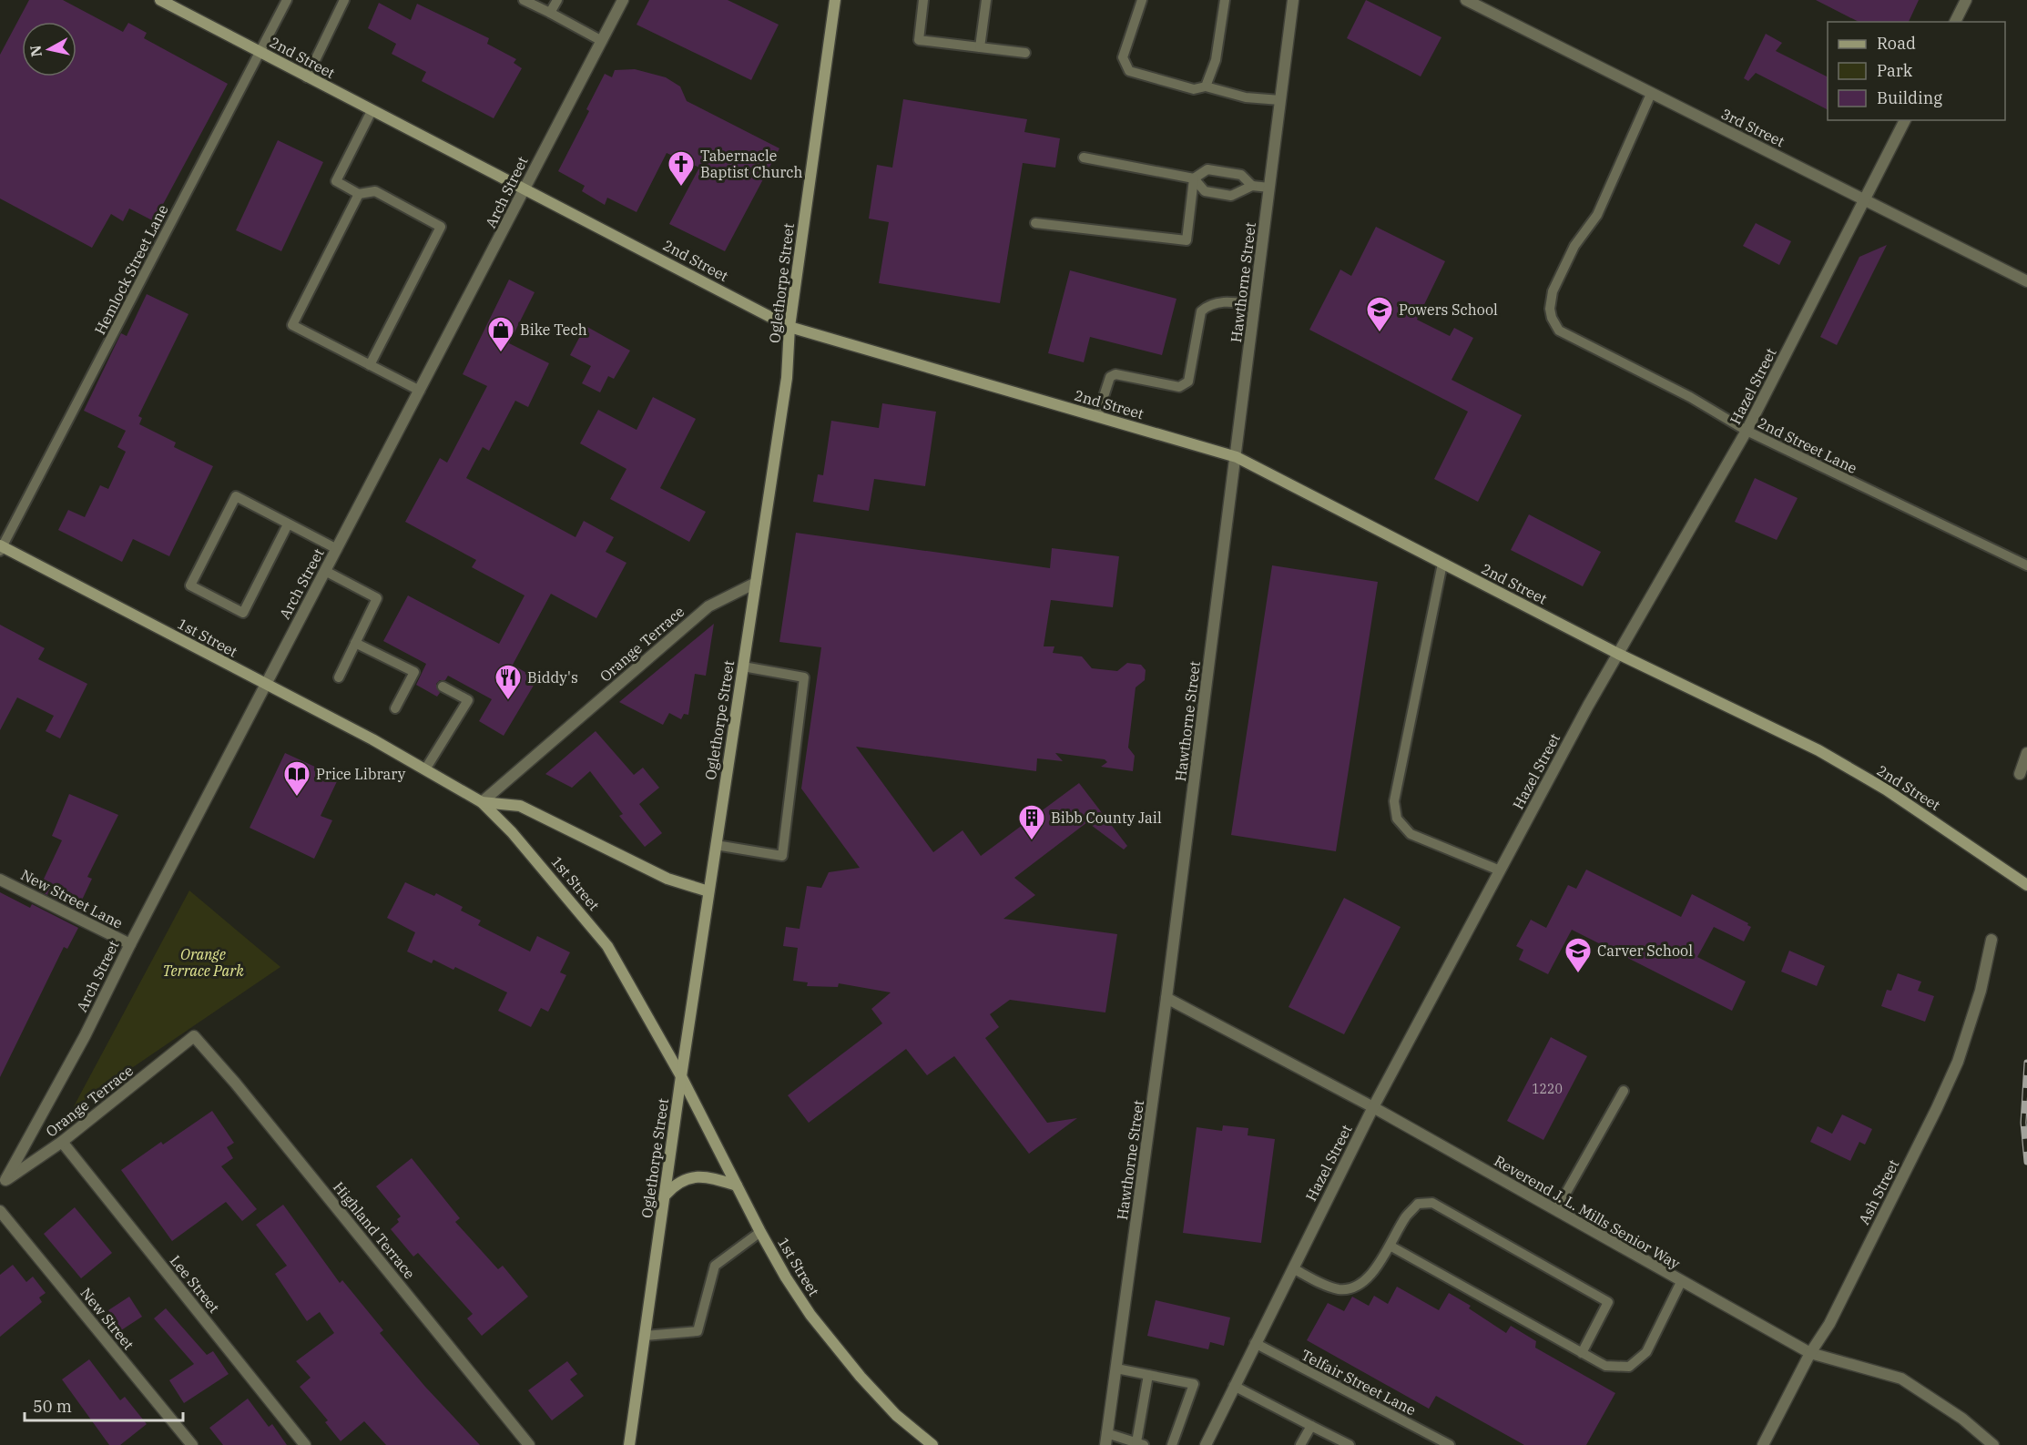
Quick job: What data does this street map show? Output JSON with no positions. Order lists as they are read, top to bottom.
{
  "streets": {
    "street": [
      "2nd Street",
      "3rd Street",
      "Arch Street",
      "Hawthorne Street",
      "Oglethorpe Street",
      "Hazel Street",
      "1st Street",
      "Orange Terrace",
      "New Street Lane",
      "Ash Street",
      "Reverend J. L. Mills Senior Way",
      "Highland Terrace",
      "Lee Street",
      "New Street"
    ],
    "lane": ["Hemlock Street Lane", "2nd Street Lane", "Telfair Street Lane"]
  },
  "crossings": [
    ["2nd Street", "Arch Street"],
    ["2nd Street", "Hemlock Street Lane"],
    ["2nd Street", "Hawthorne Street"],
    ["2nd Street", "Oglethorpe Street"],
    ["2nd Street", "Hazel Street"],
    ["3rd Street", "Hazel Street"],
    ["3rd Street", "2nd Street Lane"],
    ["Arch Street", "1st Street"],
    ["Arch Street", "Orange Terrace"],
    ["Arch Street", "New Street Lane"],
    ["Hemlock Street Lane", "1st Street"],
    ["Hawthorne Street", "Reverend J. L. Mills Senior Way"],
    ["Oglethorpe Street", "1st Street"],
    ["Oglethorpe Street", "Orange Terrace"],
    ["Hazel Street", "2nd Street Lane"],
    ["Hazel Street", "Reverend J. L. Mills Senior Way"],
    ["Hazel Street", "Telfair Street Lane"],
    ["1st Street", "Orange Terrace"],
    ["Orange Terrace", "Highland Terrace"],
    ["Orange Terrace", "Lee Street"],
    ["Ash Street", "Reverend J. L. Mills Senior Way"]
  ],
  "parks": ["Orange Terrace Park"],
  "places": {
    "church": ["Tabernacle Baptist Church"],
    "school or university": ["Powers School", "Carver School"],
    "shop": ["Bike Tech"],
    "restaurant": ["Biddy's"],
    "library": ["Price Library"],
    "building": ["Bibb County Jail"]
  },
  "house_numbers": ["1220"],
  "legend": ["Road", "Park", "Building"],
  "scale_bar": "50 m",
  "north": "left"
}
